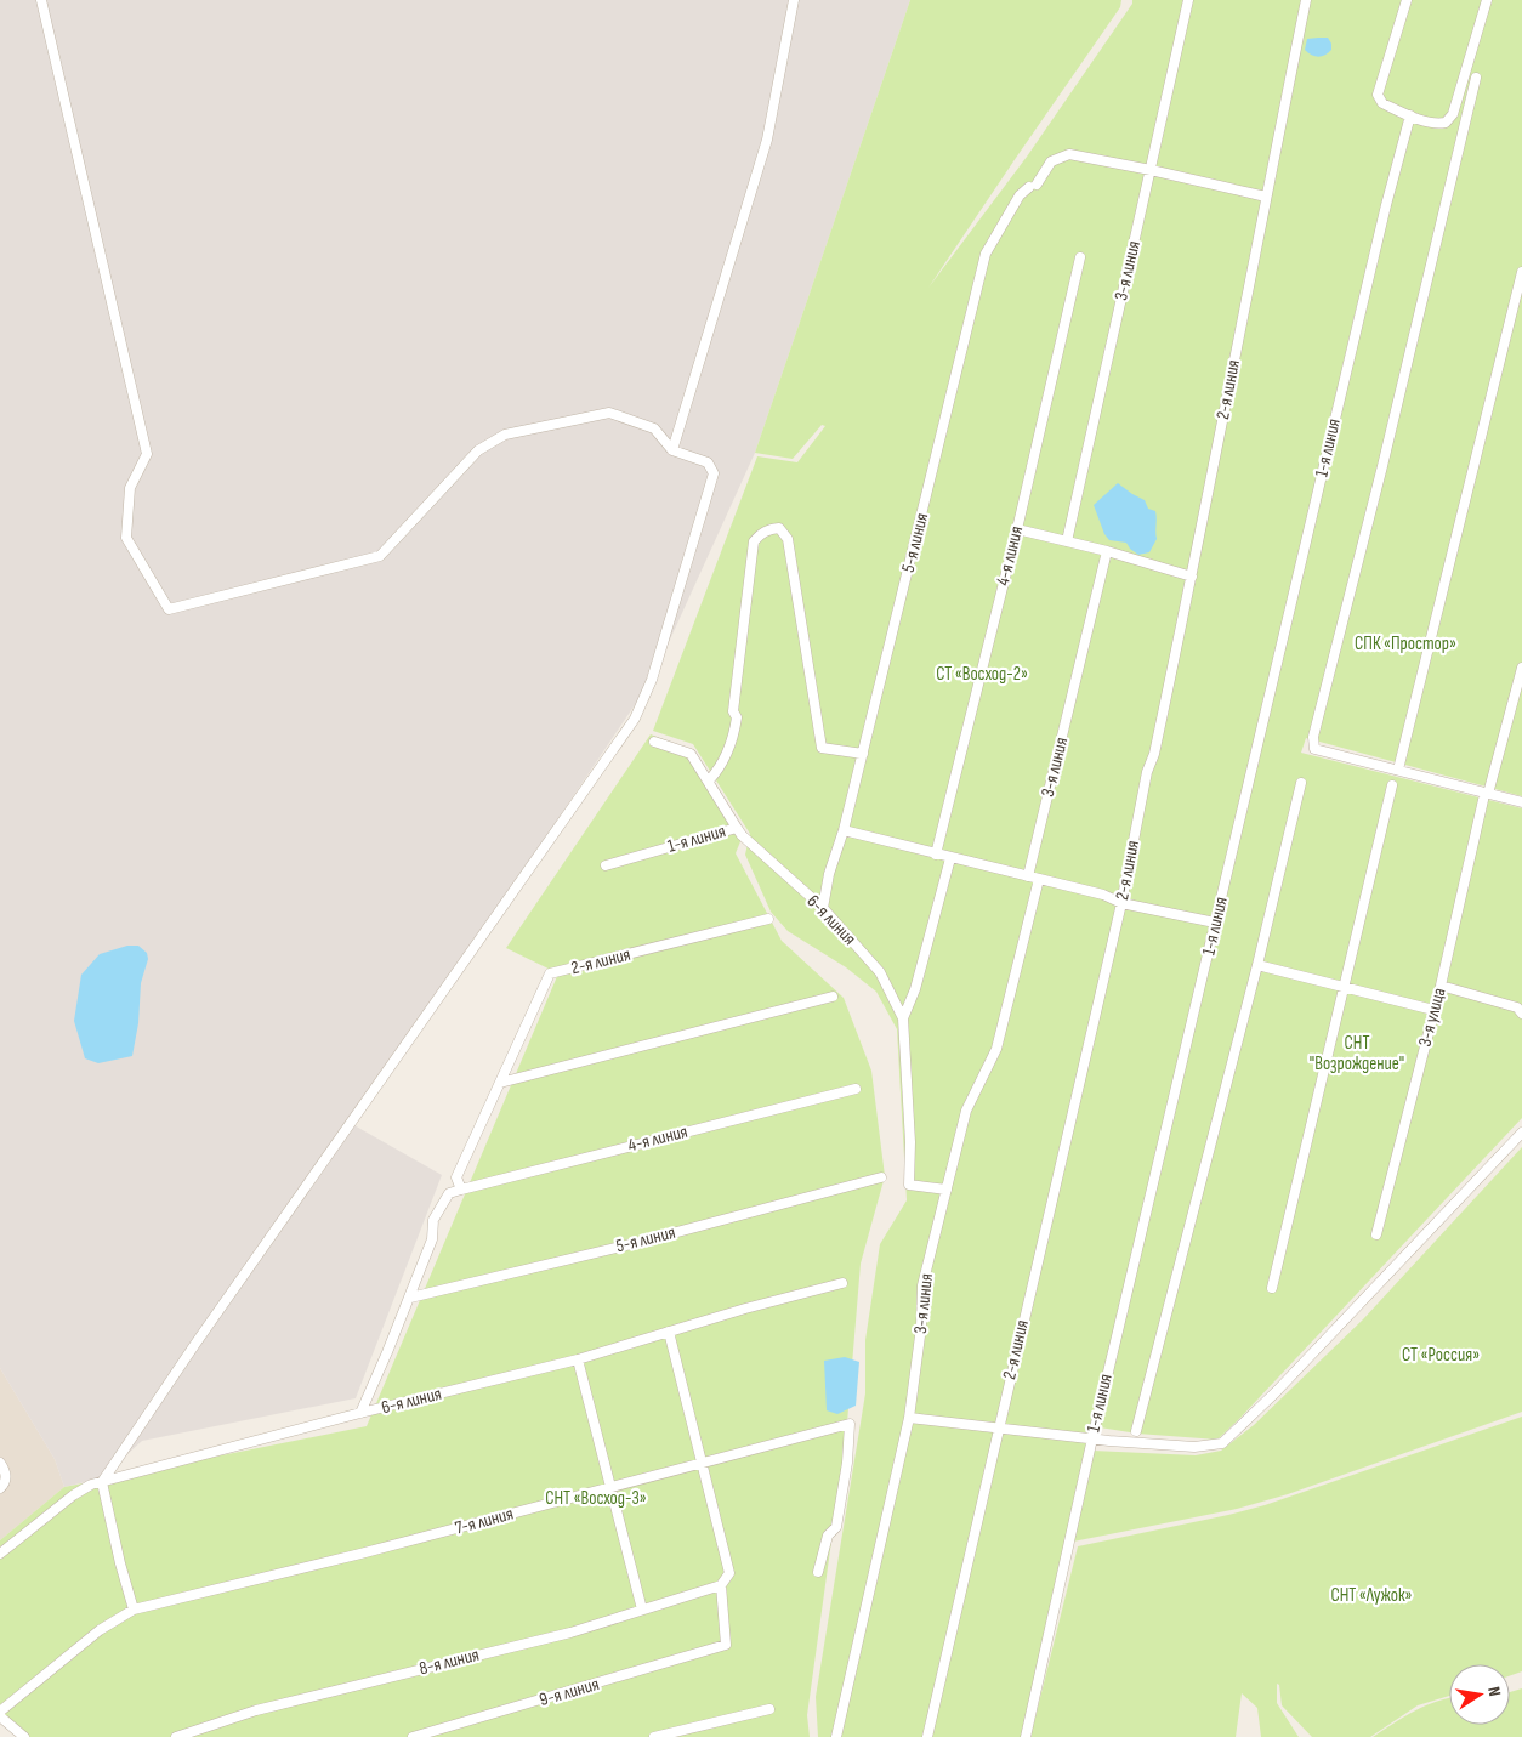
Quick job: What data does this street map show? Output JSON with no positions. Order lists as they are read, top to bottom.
{
  "streets": {
    "street": [
      "3-я линия",
      "2-я линия",
      "1-я линия",
      "5-я линия",
      "4-я линия",
      "6-я линия",
      "3-я улица",
      "7-я линия",
      "8-я линия",
      "9-я линия"
    ]
  },
  "crossings": [
    ["3-я линия", "5-я линия"],
    ["2-я линия", "5-я линия"],
    ["1-я линия", "6-я линия"],
    ["5-я линия", "6-я линия"],
    ["8-я линия", "9-я линия"]
  ],
  "parks": [
    "СПК «Простор»",
    "СТ «Восход-2»",
    "СНТ \"Возрождение\"",
    "СТ «Россия»",
    "СНТ «Восход-3»",
    "СНТ «Лужок»"
  ],
  "north": "right"
}
